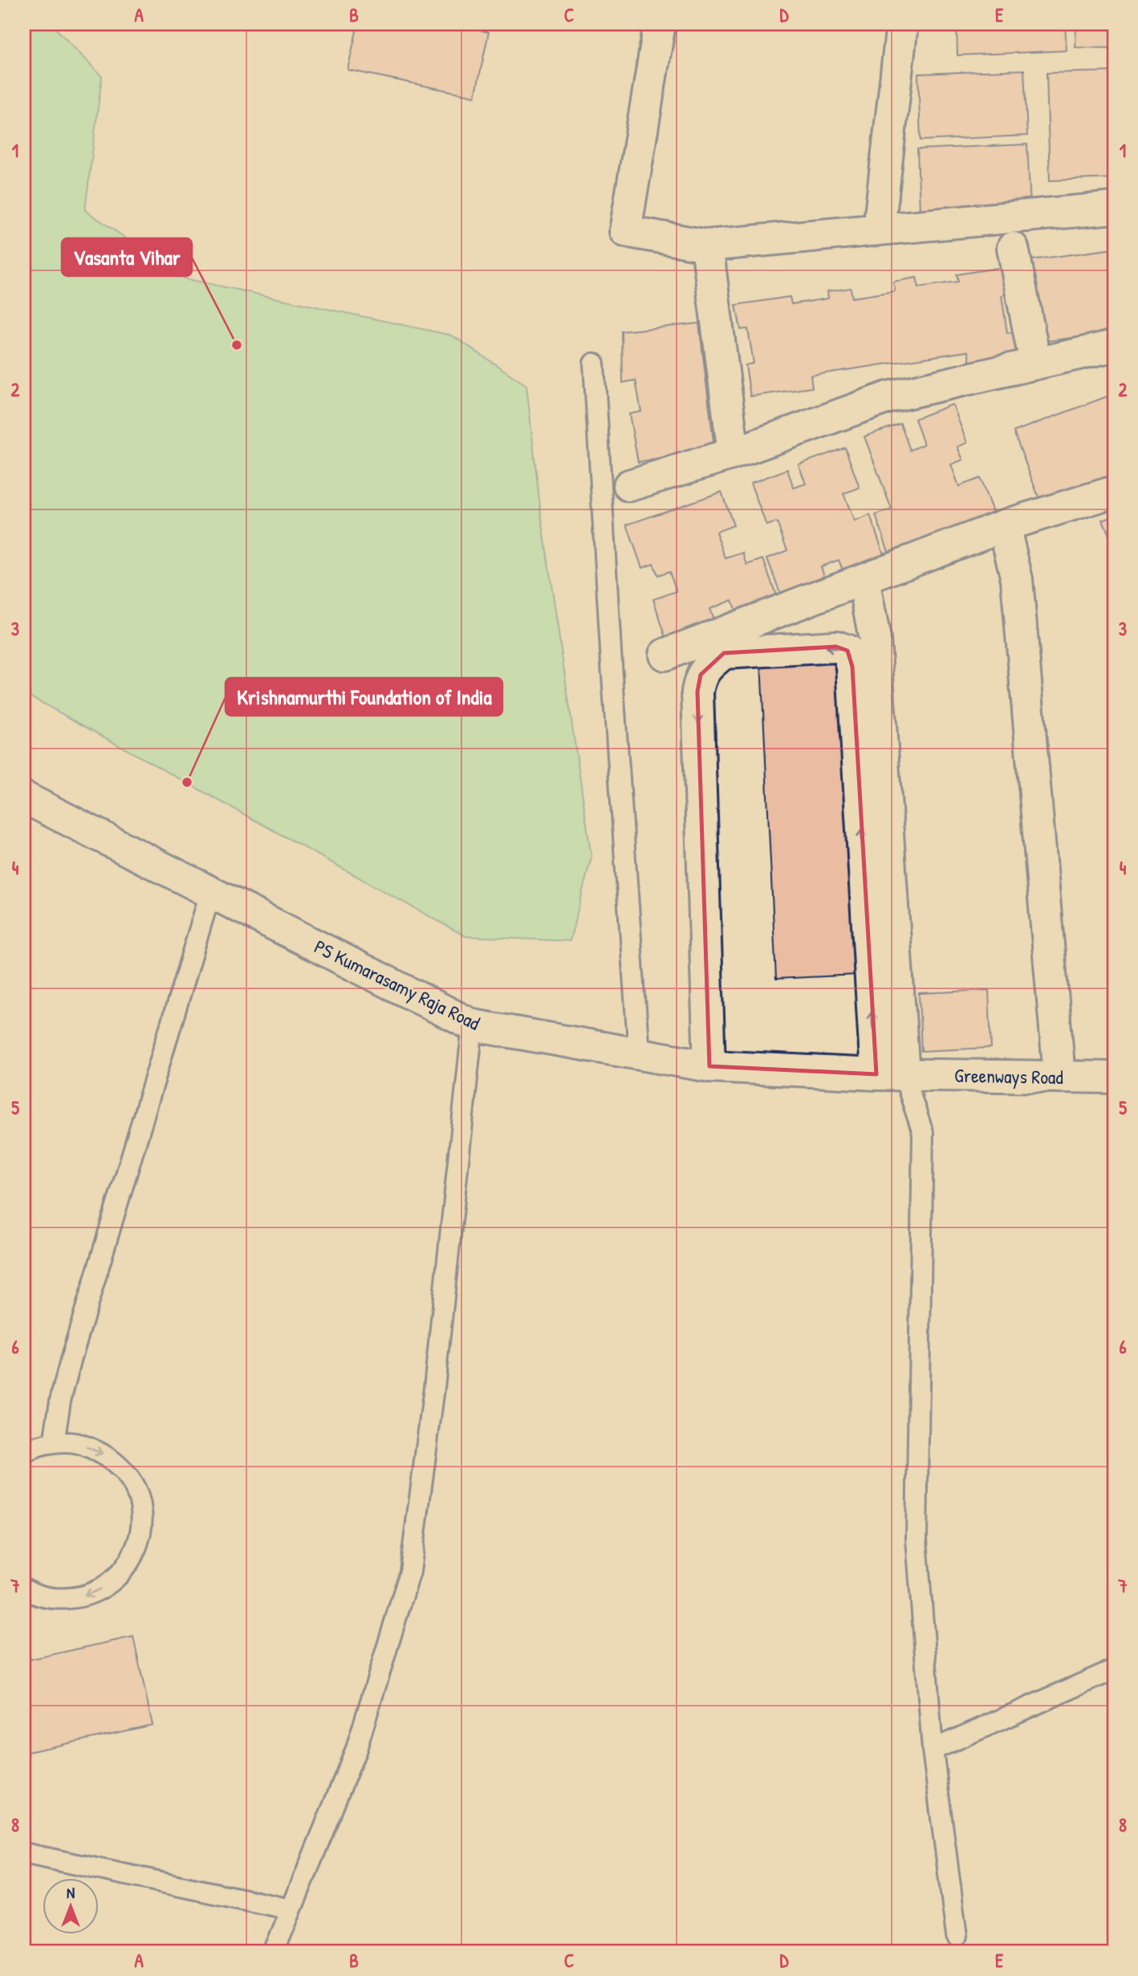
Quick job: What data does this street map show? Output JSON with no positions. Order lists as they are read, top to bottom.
{
  "streets": {
    "street": ["PS Kumarasamy Raja Road", "Greenways Road"]
  },
  "crossings": [
    ["PS Kumarasamy Raja Road", "Greenways Road"]
  ],
  "places": ["Vasanta Vihar", "Krishnamurthi Foundation of India"],
  "north": "top",
  "grid": {
    "columns": [
      "A",
      "B",
      "C",
      "D",
      "E"
    ],
    "rows": [
      "1",
      "2",
      "3",
      "4",
      "5",
      "6",
      "7",
      "8"
    ]
  }
}
